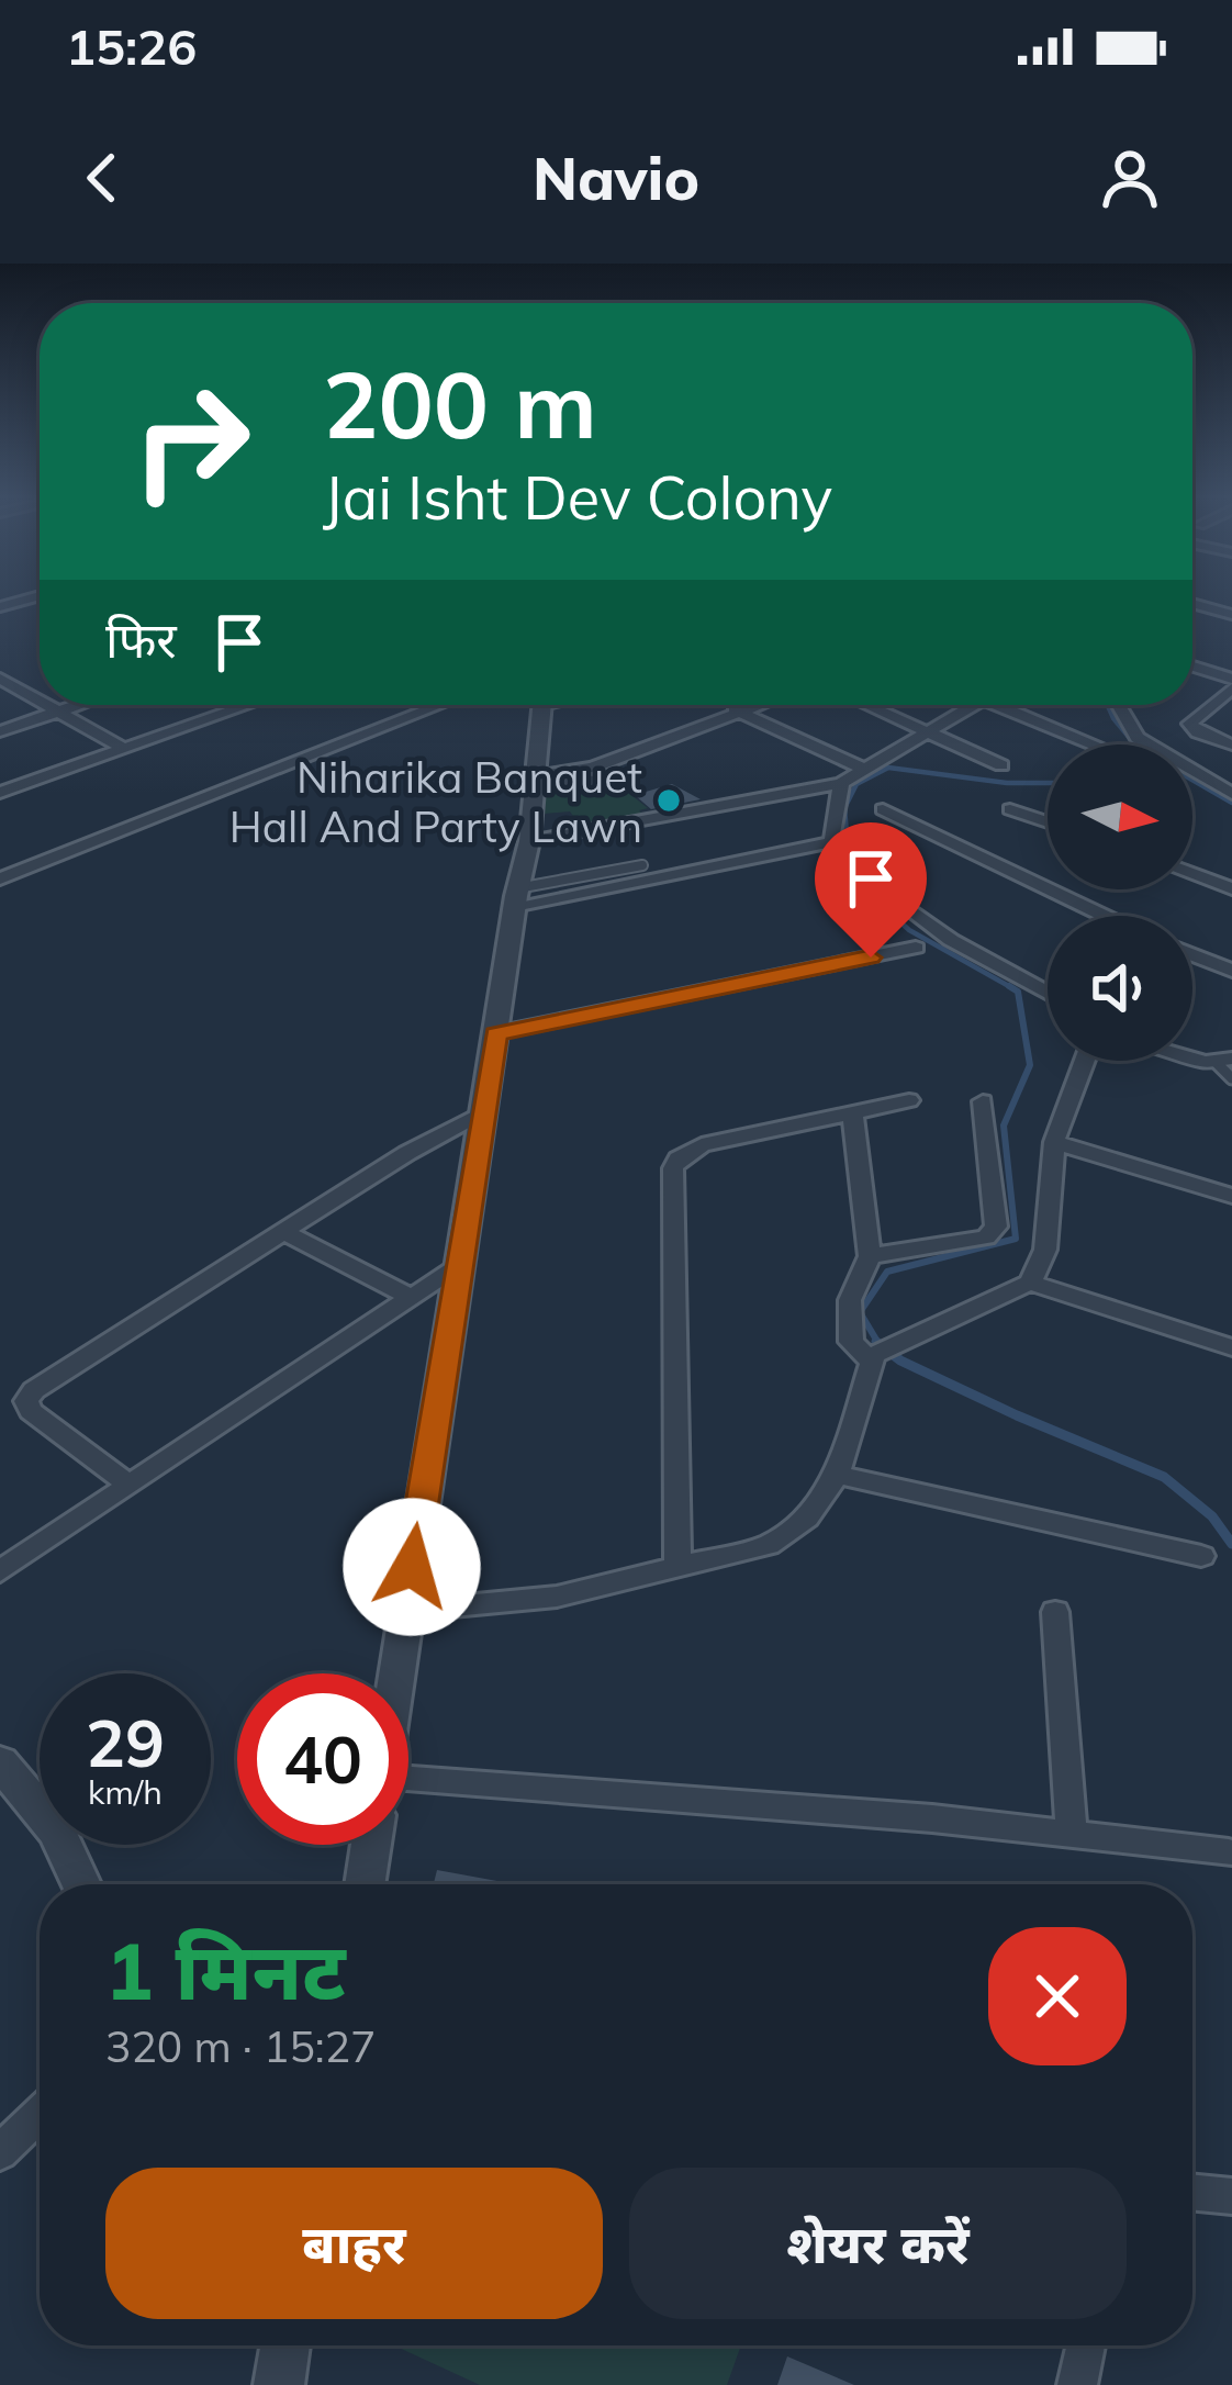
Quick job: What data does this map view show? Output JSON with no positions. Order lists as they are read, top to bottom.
{
  "places": ["Niharika Banquet Hall And Party Lawn"],
  "north": "right",
  "page": {
    "status": "15:26",
    "header": "Navio",
    "turn": ["200 m", "Jai Isht Dev Colony"],
    "then": "फिर",
    "speed": "29 km/h",
    "limit": "40",
    "heading": ["1 मिनट", "320 m · 15:27"],
    "buttons": ["बाहर", "शेयर करें"]
  }
}
